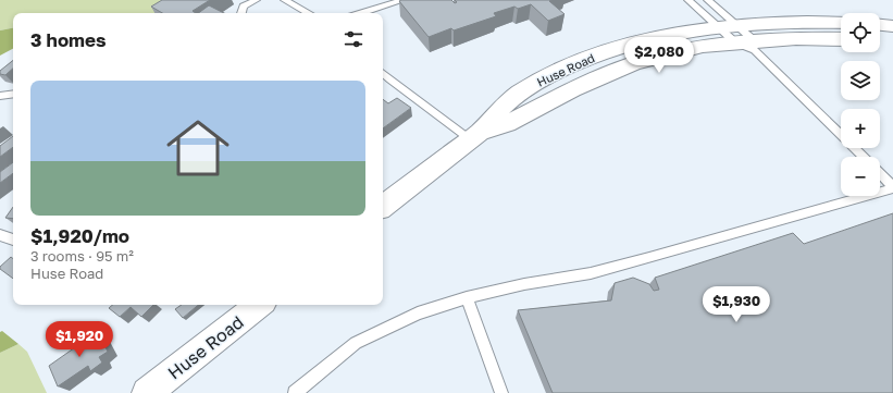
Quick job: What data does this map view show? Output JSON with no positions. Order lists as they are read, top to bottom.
{
  "streets": {
    "street": ["Huse Road"]
  },
  "page": {
    "map_buttons": ["+", "−"],
    "heading": "3 homes",
    "price": ["$2,080", "$1,930", "$1,920"],
    "list": [
      {
        "name": "$1,920/mo",
        "note": "3 rooms · 95 m² · Huse Road"
      }
    ]
  }
}
